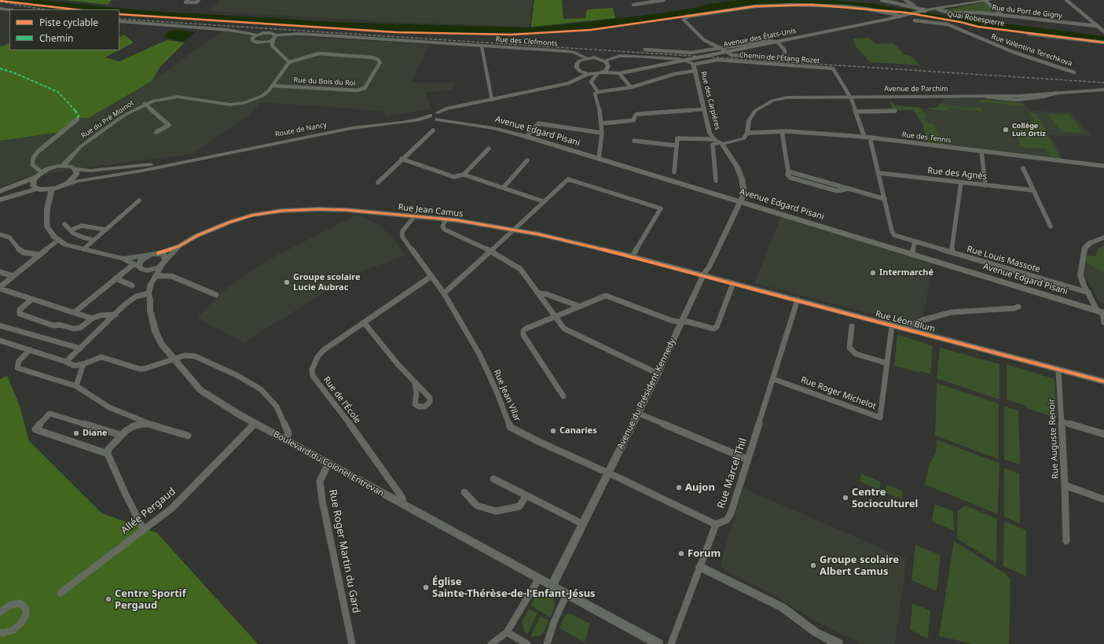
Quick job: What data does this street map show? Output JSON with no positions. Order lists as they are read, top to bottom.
{
  "streets": {
    "main road": ["Avenue des États-Unis", "Route de Nancy", "Avenue Edgard Pisani"],
    "street": [
      "Rue du Port de Gigny",
      "Rue des Clefmonts",
      "Rue Valentina Terechkova",
      "Chemin de l'Étang Rozet",
      "Rue du Bois du Roi",
      "Avenue de Parchim",
      "Rue des Carpières",
      "Rue du Pré Moinot",
      "Rue des Tennis",
      "Rue des Agnès",
      "Rue Jean Camus",
      "Rue Louis Massote",
      "Rue Léon Blum",
      "Rue Roger Michelot",
      "Avenue du Président Kennedy",
      "Rue Jean Vilar",
      "Rue de l'École",
      "Rue Auguste Renoir",
      "Boulevard du Colonel Entrevan",
      "Rue Marcel Thil",
      "Allée Pergaud",
      "Rue Roger Martin du Gard"
    ],
    "cycle path": ["Quai Robespierre"]
  },
  "crossings": [
    ["Chemin de l'Étang Rozet", "Avenue de Parchim"],
    ["Chemin de l'Étang Rozet", "Rue des Carpières"],
    ["Rue du Bois du Roi", "Rue du Pré Moinot"],
    ["Avenue de Parchim", "Rue des Tennis"],
    ["Rue des Carpières", "Avenue Edgard Pisani"],
    ["Rue des Carpières", "Avenue du Président Kennedy"],
    ["Rue du Pré Moinot", "Route de Nancy"],
    ["Route de Nancy", "Avenue Edgard Pisani"],
    ["Avenue Edgard Pisani", "Avenue du Président Kennedy"],
    ["Rue Jean Camus", "Rue Léon Blum"],
    ["Rue Jean Camus", "Avenue du Président Kennedy"],
    ["Rue Jean Camus", "Rue Jean Vilar"],
    ["Rue Jean Camus", "Boulevard du Colonel Entrevan"],
    ["Rue Léon Blum", "Rue Roger Michelot"],
    ["Rue Léon Blum", "Avenue du Président Kennedy"],
    ["Rue Léon Blum", "Rue Auguste Renoir"],
    ["Rue Léon Blum", "Rue Marcel Thil"],
    ["Rue Roger Michelot", "Rue Marcel Thil"],
    ["Avenue du Président Kennedy", "Rue Jean Vilar"],
    ["Avenue du Président Kennedy", "Boulevard du Colonel Entrevan"],
    ["Rue Jean Vilar", "Rue de l'École"],
    ["Rue Jean Vilar", "Rue Marcel Thil"],
    ["Rue de l'École", "Boulevard du Colonel Entrevan"],
    ["Boulevard du Colonel Entrevan", "Allée Pergaud"],
    ["Boulevard du Colonel Entrevan", "Rue Roger Martin du Gard"]
  ],
  "places": [
    "Collège Luis Ortiz",
    "Intermarché",
    "Groupe scolaire Lucie Aubrac",
    "Canaries",
    "Diane",
    "Aujon",
    "Centre Socioculturel",
    "Forum",
    "Groupe scolaire Albert Camus",
    "Église Sainte-Thérèse-de-l'Enfant-Jésus",
    "Centre Sportif Pergaud"
  ],
  "legend": ["Piste cyclable", "Chemin"]
}
